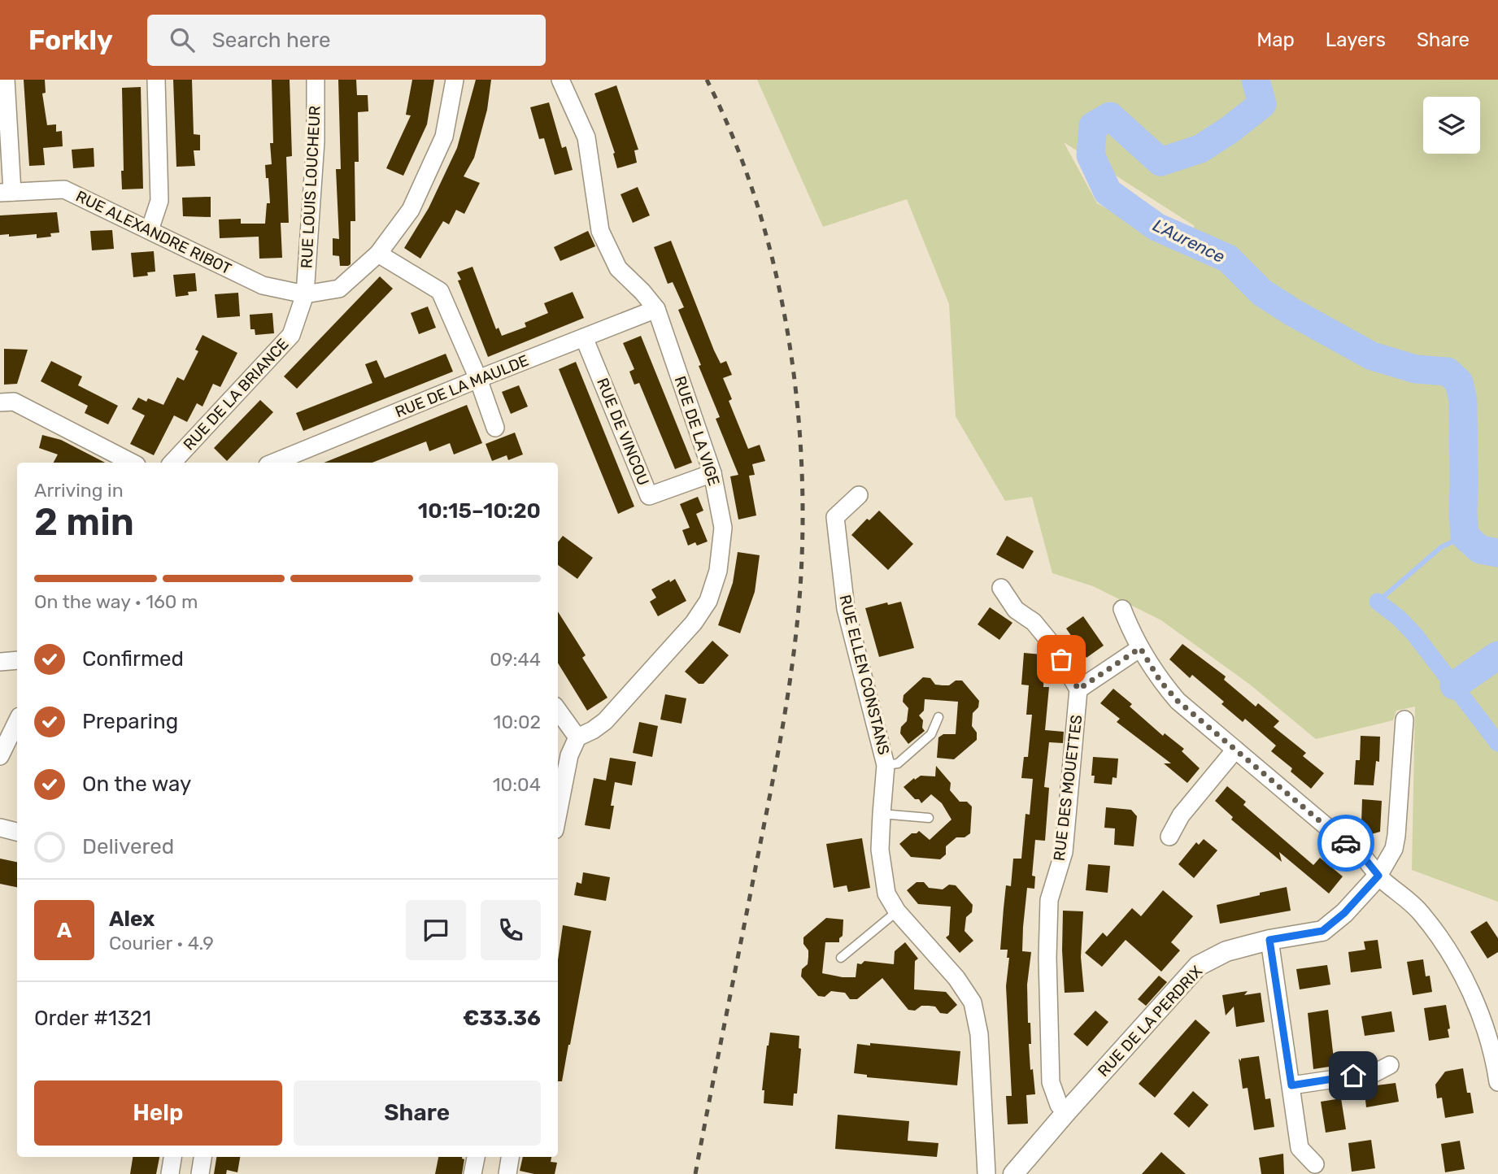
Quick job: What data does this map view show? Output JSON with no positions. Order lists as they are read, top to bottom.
{
  "streets": {
    "street": [
      "RUE LOUIS LOUCHEUR",
      "RUE ALEXANDRE RIBOT",
      "RUE DE LA MAULDE",
      "RUE DE LA BRIANCE",
      "RUE DE LA VIGE",
      "RUE DE VINCOU",
      "RUE ELLEN CONSTANS",
      "RUE DES MOUETTES",
      "RUE DE LA PERDRIX"
    ]
  },
  "crossings": [
    ["RUE LOUIS LOUCHEUR", "RUE ALEXANDRE RIBOT"],
    ["RUE LOUIS LOUCHEUR", "RUE DE LA BRIANCE"],
    ["RUE ALEXANDRE RIBOT", "RUE DE LA BRIANCE"],
    ["RUE DE LA MAULDE", "RUE DE LA VIGE"],
    ["RUE DE LA MAULDE", "RUE DE VINCOU"],
    ["RUE DE LA VIGE", "RUE DE VINCOU"],
    ["RUE DES MOUETTES", "RUE DE LA PERDRIX"]
  ],
  "water": ["L'Aurence"],
  "page": {
    "header": "Forkly",
    "search": "Search here",
    "nav": ["Map", "Layers", "Share"],
    "heading": ["2 min", "Arriving in", "10:15–10:20"],
    "panel": [
      "Alex",
      "Courier · 4.9",
      "Order #1321",
      "€33.36"
    ],
    "bar": "On the way · 160 m",
    "list": [
      ["Confirmed", "09:44"],
      ["Preparing", "10:02"],
      ["On the way", "10:04"],
      "Delivered"
    ],
    "round": "A",
    "buttons": ["Help", "Share"]
  }
}
